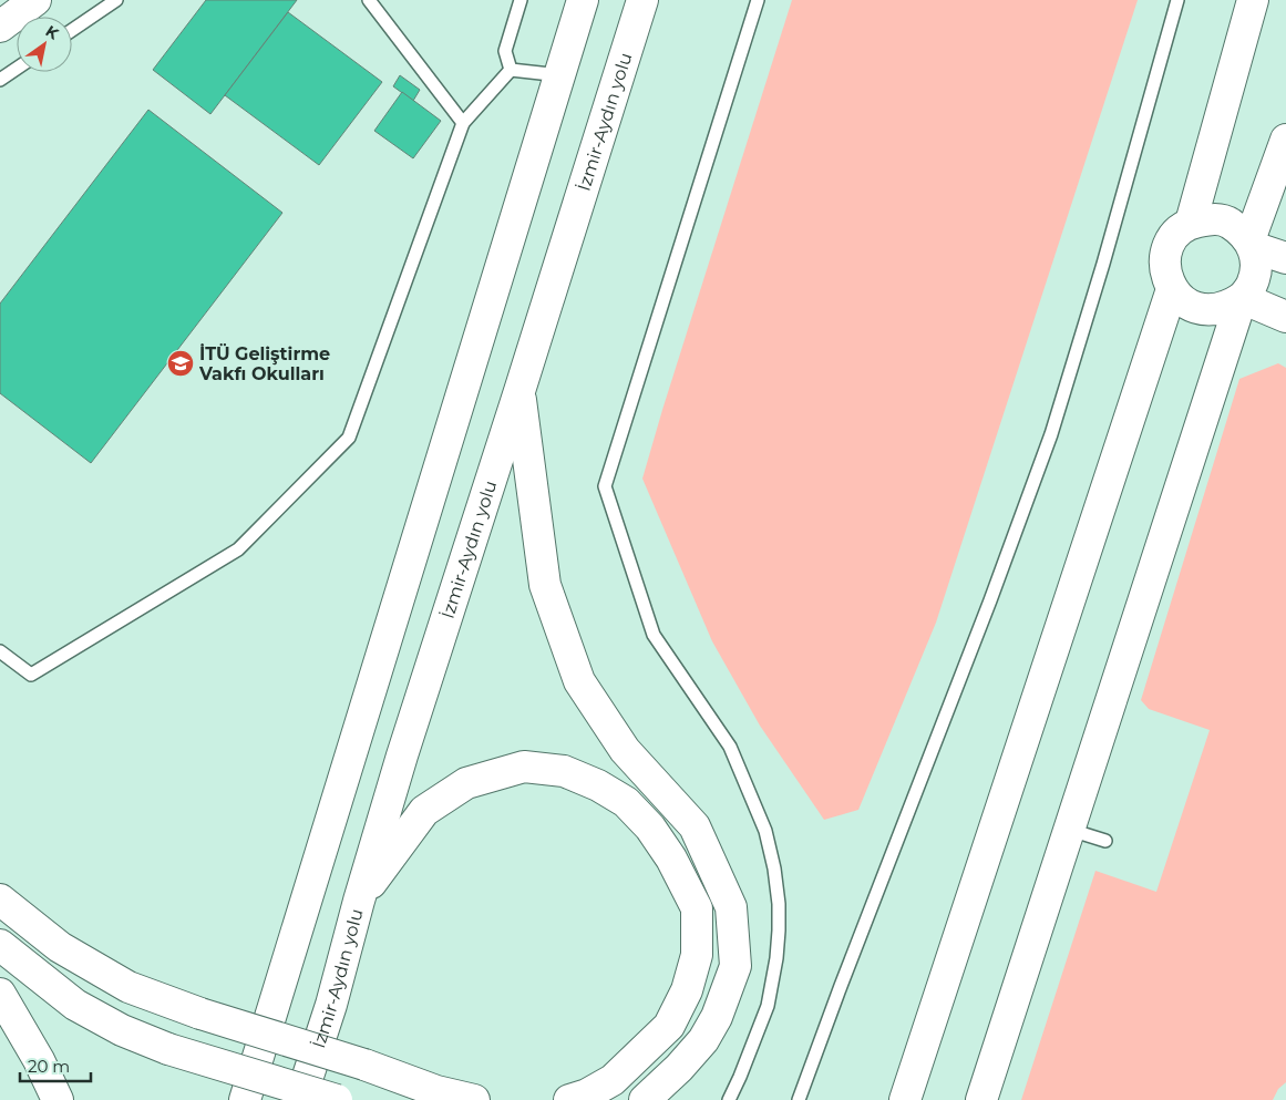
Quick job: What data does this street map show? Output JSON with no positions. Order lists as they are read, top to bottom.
{
  "streets": {
    "main road": ["İzmir-Aydın yolu"]
  },
  "places": {
    "school or university": ["İTÜ Geliştirme Vakfı Okulları"]
  },
  "scale_bar": "20 m",
  "north": "top right"
}
